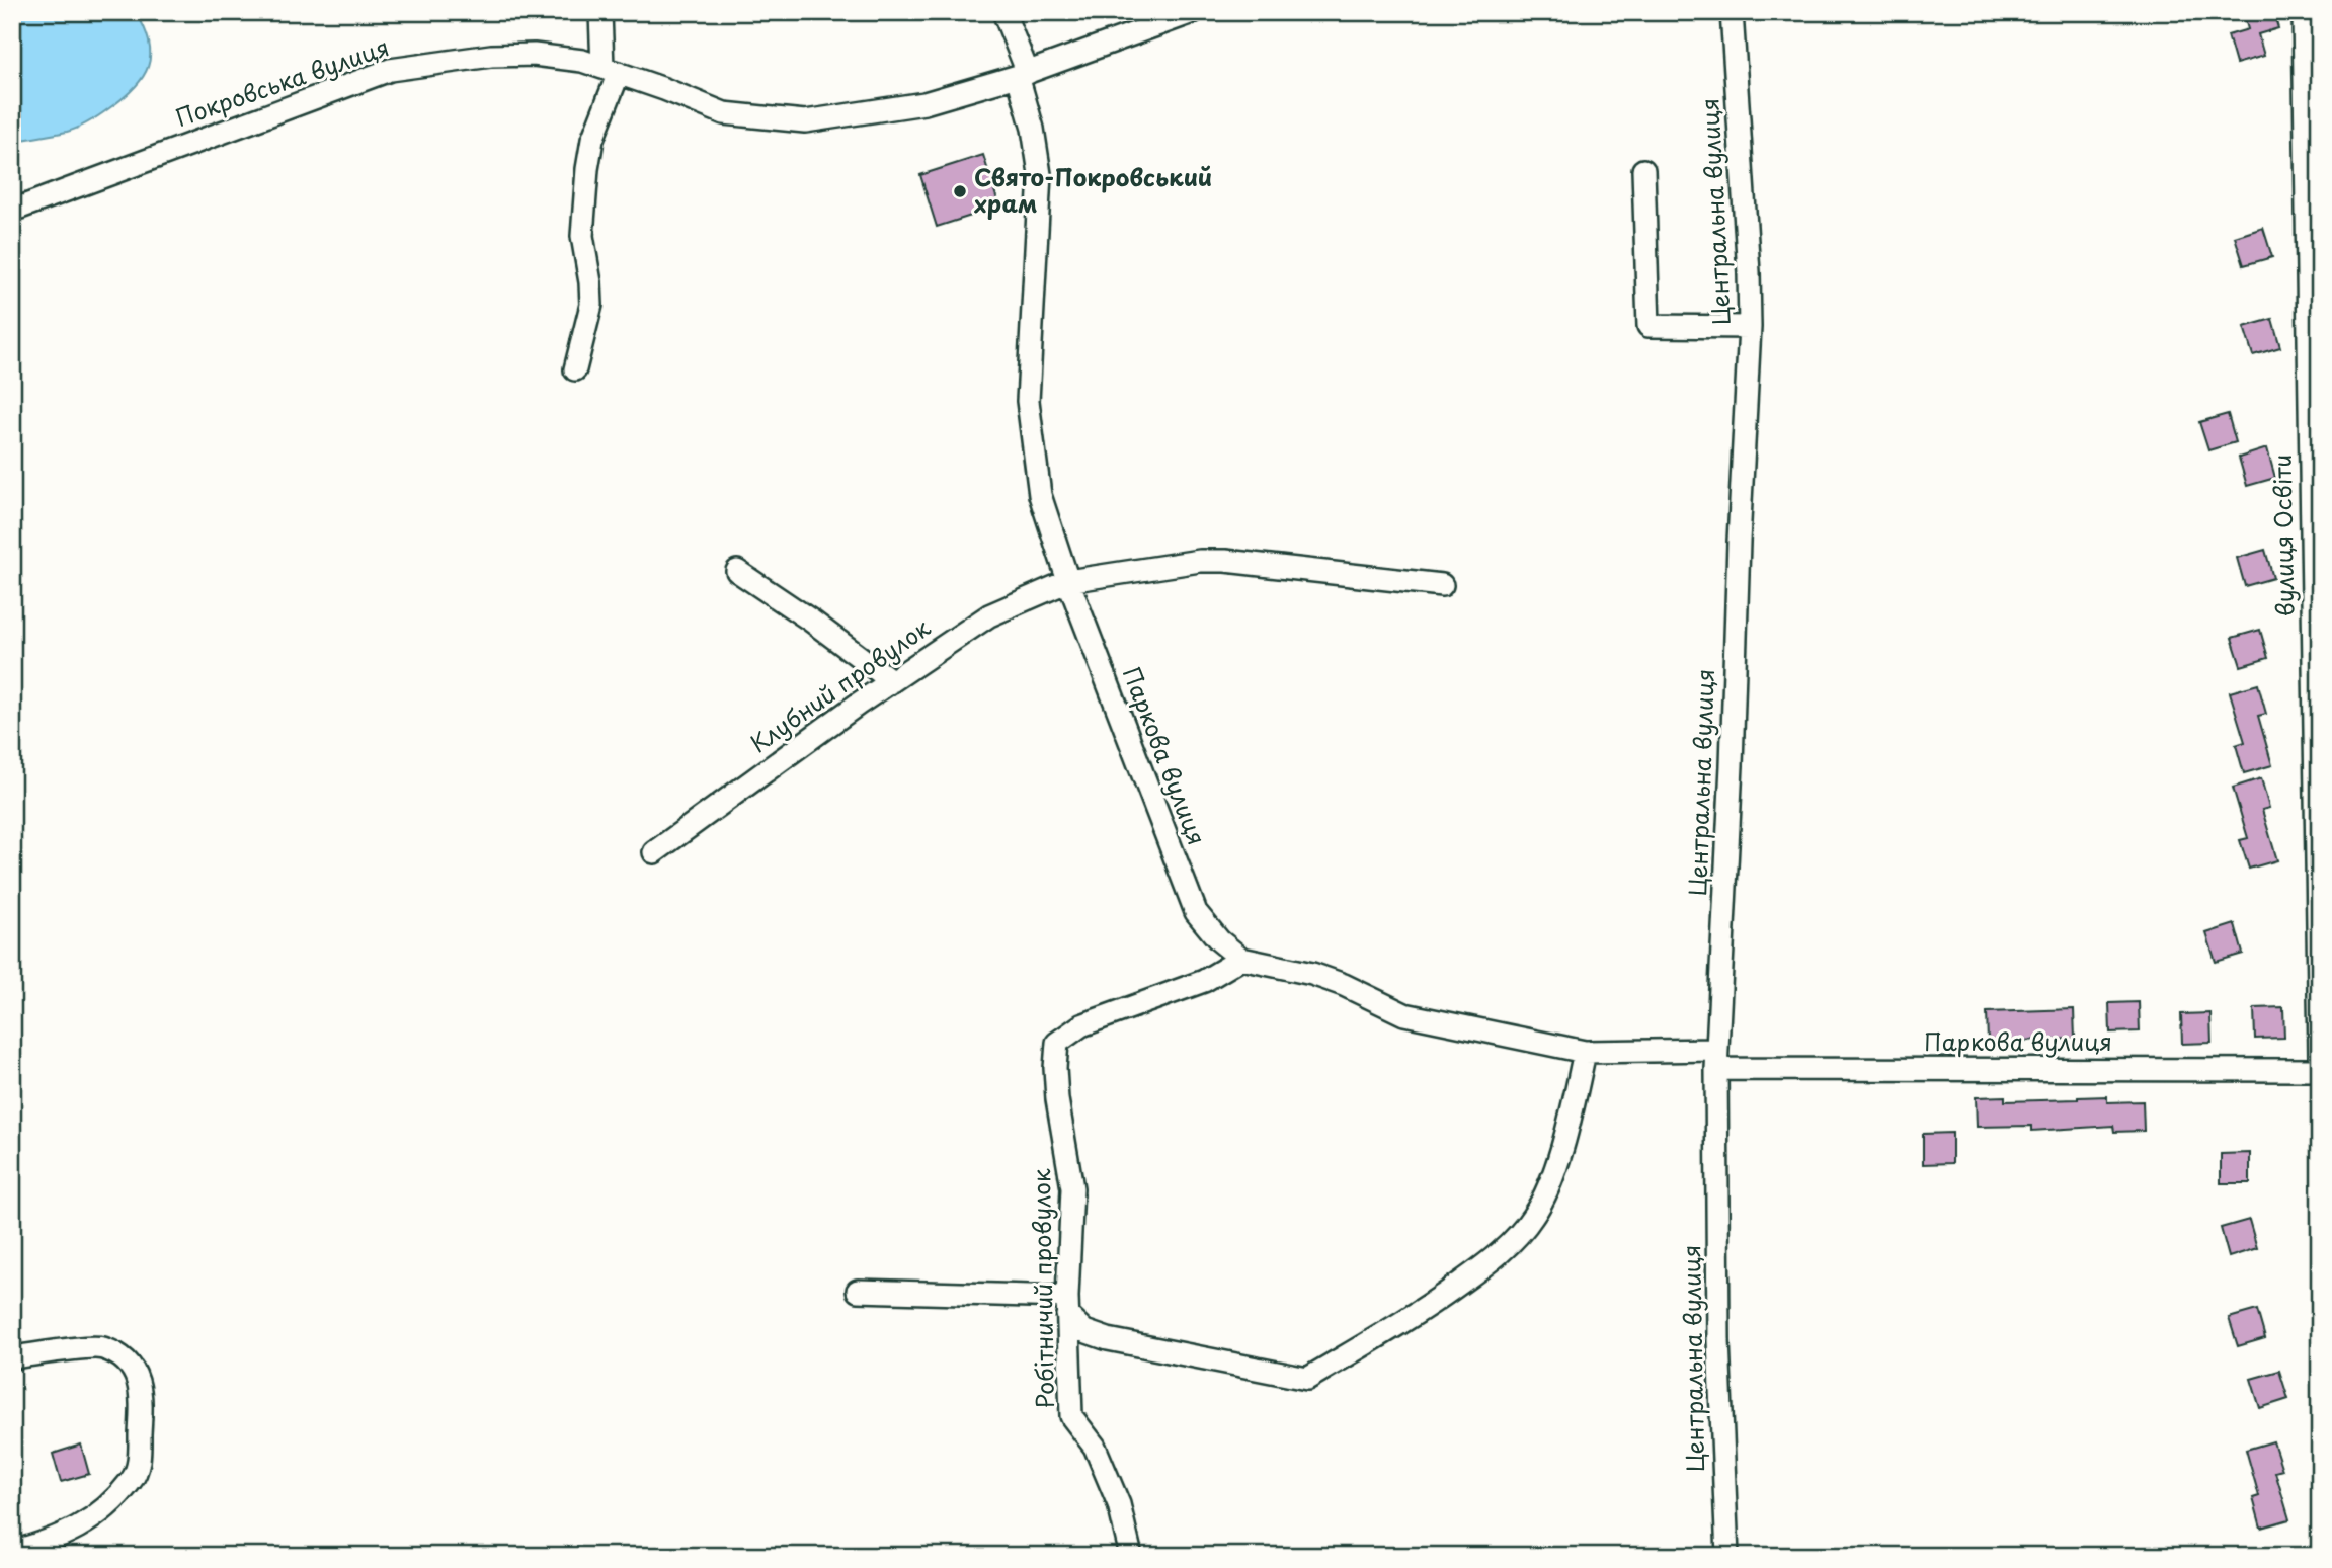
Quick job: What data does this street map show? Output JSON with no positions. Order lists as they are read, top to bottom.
{
  "streets": {
    "street": [
      "Покровська вулиця",
      "Центральна вулиця",
      "вулиця Освіти",
      "Клубний провулок",
      "Паркова вулиця",
      "Робітничий провулок"
    ]
  },
  "crossings": [
    ["Покровська вулиця", "Паркова вулиця"],
    ["Центральна вулиця", "Паркова вулиця"],
    ["Клубний провулок", "Паркова вулиця"],
    ["Паркова вулиця", "Робітничий провулок"]
  ],
  "places": ["Свято-Покровський храм"]
}
